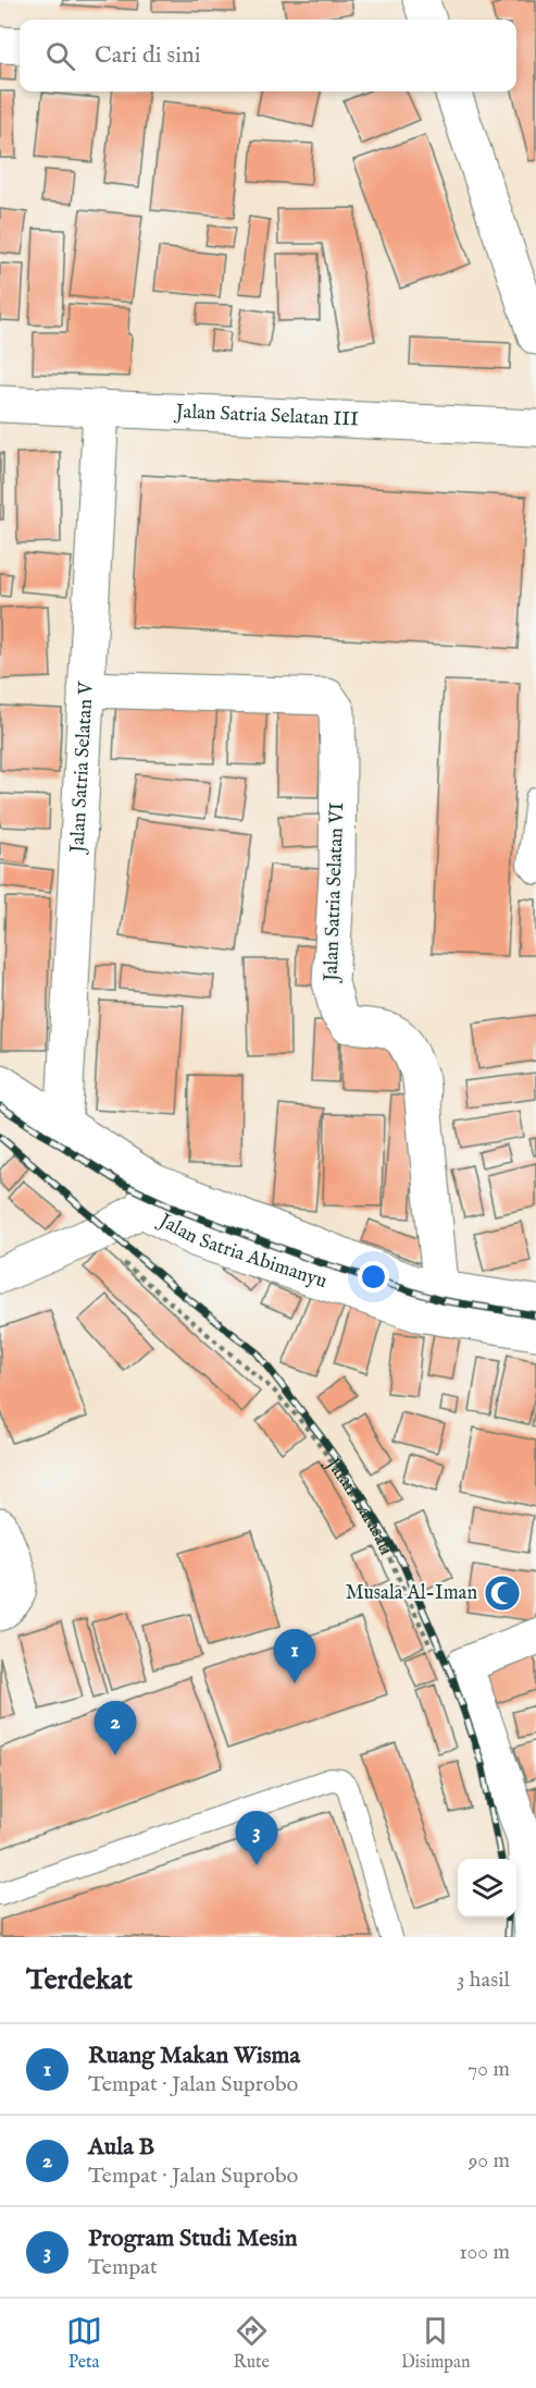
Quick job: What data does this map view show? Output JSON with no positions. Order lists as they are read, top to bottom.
{
  "streets": {
    "street": [
      "Jalan Satria Selatan III",
      "Jalan Satria Selatan V",
      "Jalan Satria Selatan VI",
      "Jalan Satria Abimanyu"
    ],
    "path": ["Jalan Larasati"]
  },
  "crossings": [
    ["Jalan Satria Selatan III", "Jalan Satria Selatan V"],
    ["Jalan Satria Selatan V", "Jalan Satria Selatan VI"],
    ["Jalan Satria Selatan V", "Jalan Satria Abimanyu"],
    ["Jalan Satria Selatan VI", "Jalan Satria Abimanyu"]
  ],
  "places": {
    "mosque": ["Musala Al-Iman"]
  },
  "page": {
    "search": "Cari di sini",
    "pins": ["1", "2", "3"],
    "heading": ["Terdekat", "3 hasil"],
    "list": [
      {
        "mark": "1",
        "name": "Ruang Makan Wisma",
        "note": "Tempat · Jalan Suprobo",
        "value": "70 m"
      },
      {
        "mark": "2",
        "name": "Aula B",
        "note": "Tempat · Jalan Suprobo",
        "value": "90 m"
      },
      {
        "mark": "3",
        "name": "Program Studi Mesin",
        "note": "Tempat",
        "value": "100 m"
      }
    ],
    "nav": ["Peta", "Rute", "Disimpan"]
  }
}
